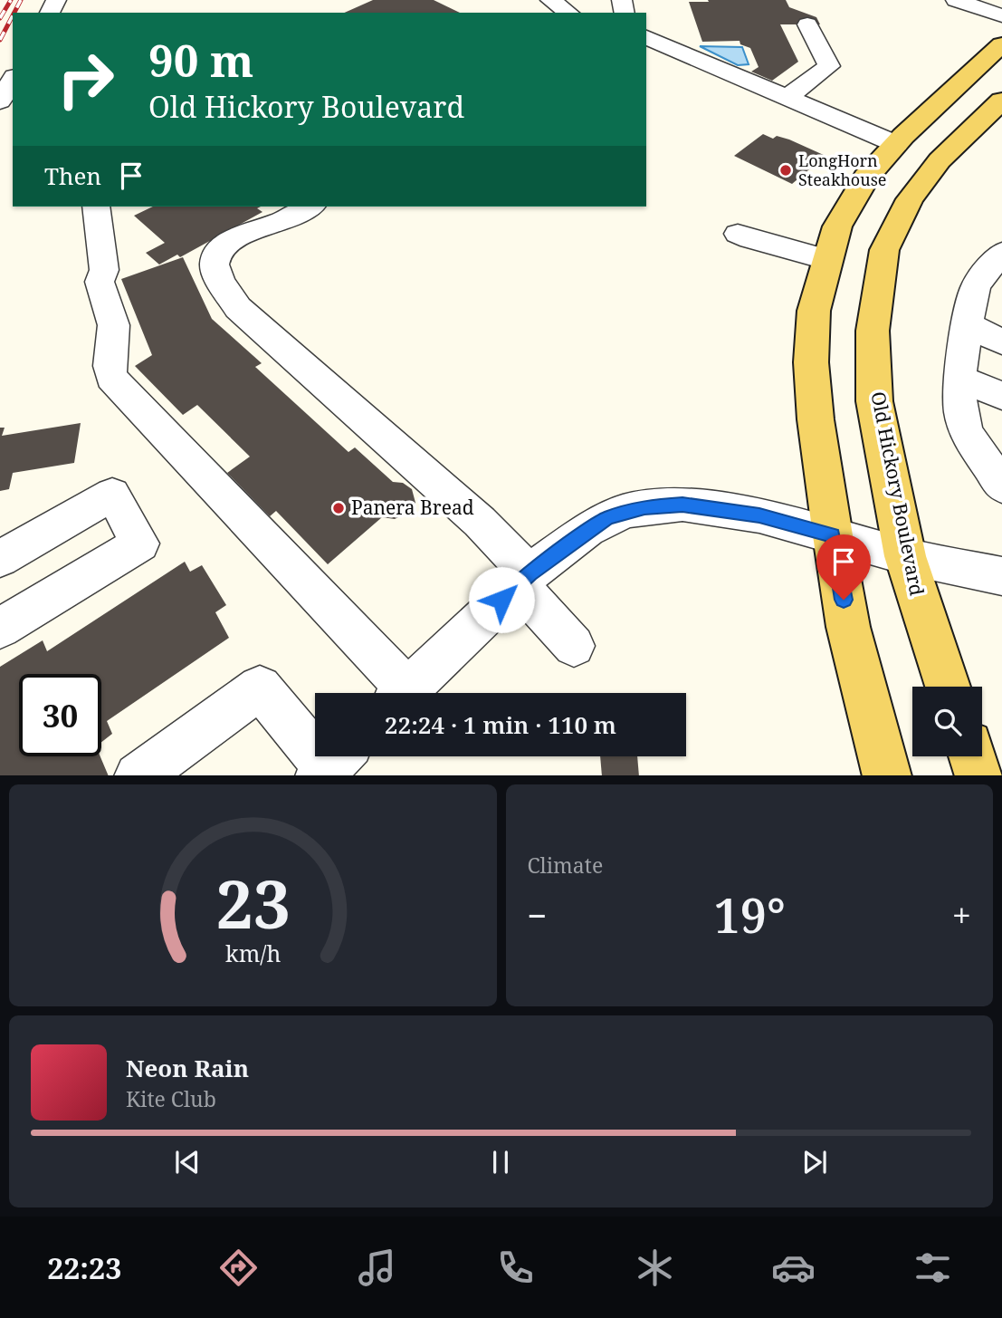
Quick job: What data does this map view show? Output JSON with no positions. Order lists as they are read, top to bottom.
{
  "streets": {
    "main road": ["Old Hickory Boulevard"]
  },
  "places": ["LongHorn Steakhouse", "Panera Bread"],
  "page": {
    "turn": ["90 m", "Old Hickory Boulevard"],
    "then": "Then",
    "limit": "30",
    "trip": "22:24 · 1 min · 110 m",
    "tile": "Climate",
    "heat": ["−", "19°", "+"],
    "song": ["Neon Rain", "Kite Club"],
    "tabs": "22:23",
    "gauge": ["23", "km/h"]
  }
}
